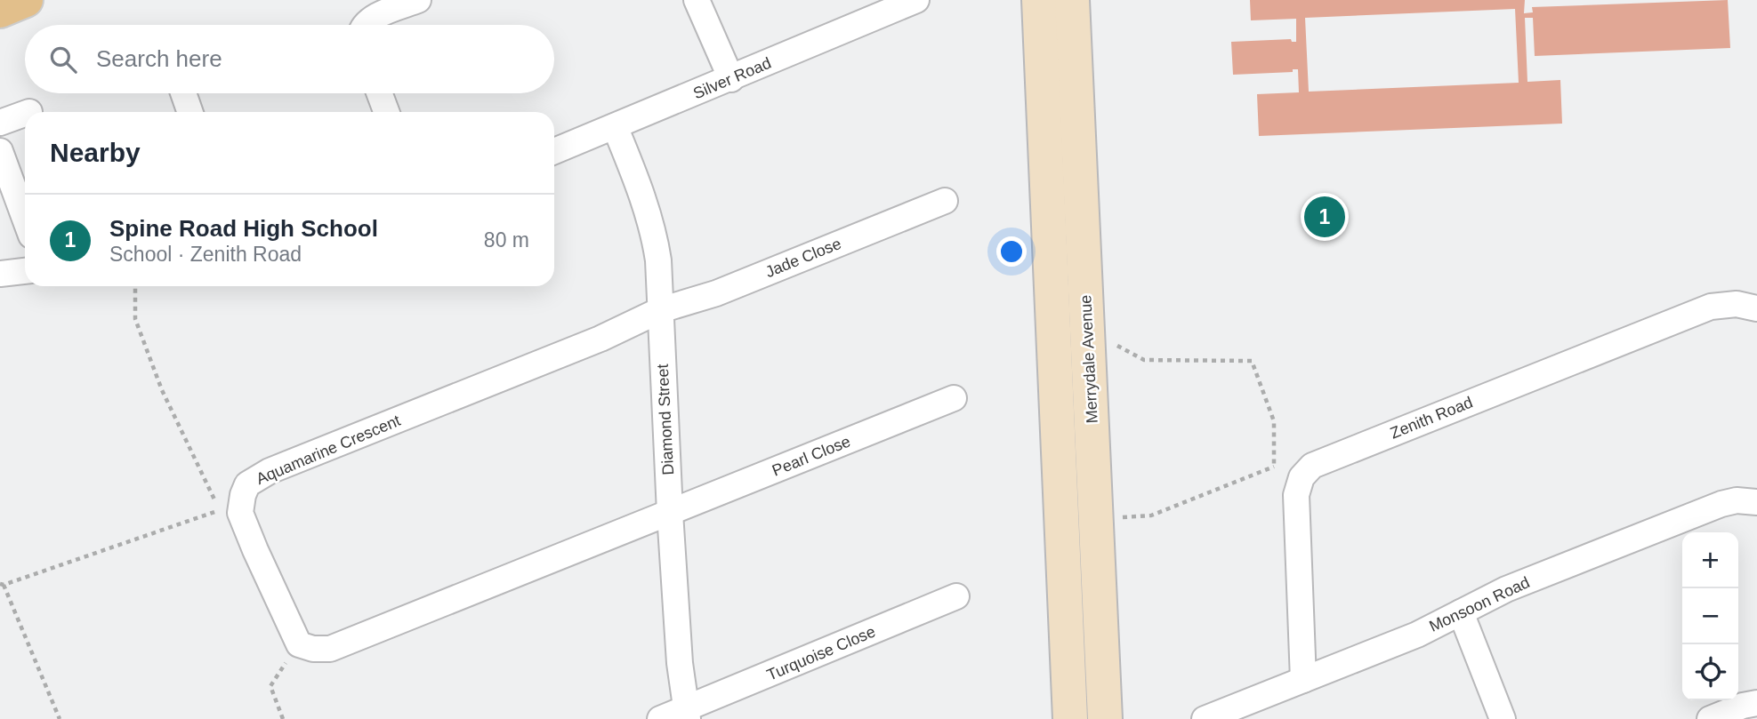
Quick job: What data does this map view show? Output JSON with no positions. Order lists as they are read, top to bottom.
{
  "streets": {
    "street": [
      "Silver Road",
      "Jade Close",
      "Merrydale Avenue",
      "Zenith Road",
      "Diamond Street",
      "Aquamarine Crescent",
      "Pearl Close",
      "Monsoon Road",
      "Turquoise Close"
    ]
  },
  "crossings": [
    ["Silver Road", "Diamond Street"],
    ["Jade Close", "Diamond Street"],
    ["Jade Close", "Aquamarine Crescent"],
    ["Zenith Road", "Monsoon Road"],
    ["Diamond Street", "Aquamarine Crescent"],
    ["Diamond Street", "Pearl Close"],
    ["Diamond Street", "Turquoise Close"]
  ],
  "page": {
    "search": "Search here",
    "heading": "Nearby",
    "pins": "1",
    "list": [
      {
        "mark": "1",
        "name": "Spine Road High School",
        "note": "School · Zenith Road",
        "value": "80 m"
      }
    ],
    "map_buttons": ["+", "−"]
  }
}
